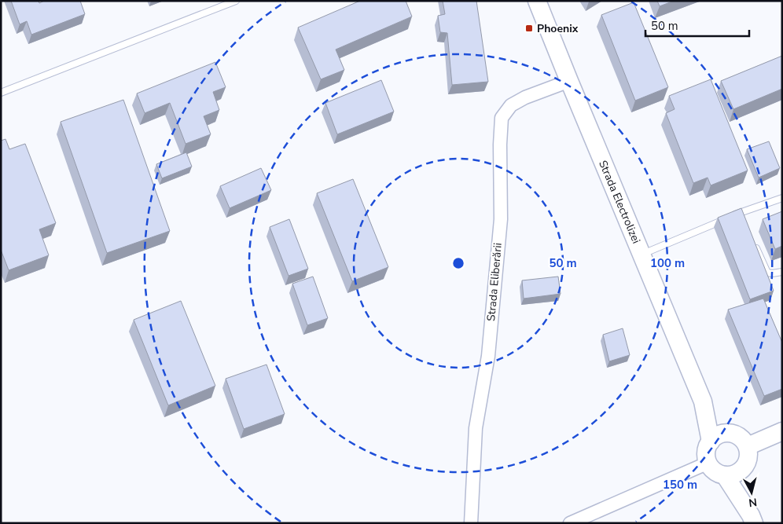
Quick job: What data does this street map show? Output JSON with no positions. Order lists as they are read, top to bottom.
{
  "streets": {
    "street": ["Strada Electrolizei", "Strada Eliberării"]
  },
  "crossings": [
    ["Strada Electrolizei", "Strada Eliberării"]
  ],
  "places": {
    "transit": ["Phoenix"]
  },
  "scale_bar": "50 m",
  "north": "bottom",
  "rings": ["50 m", "100 m", "150 m"]
}
